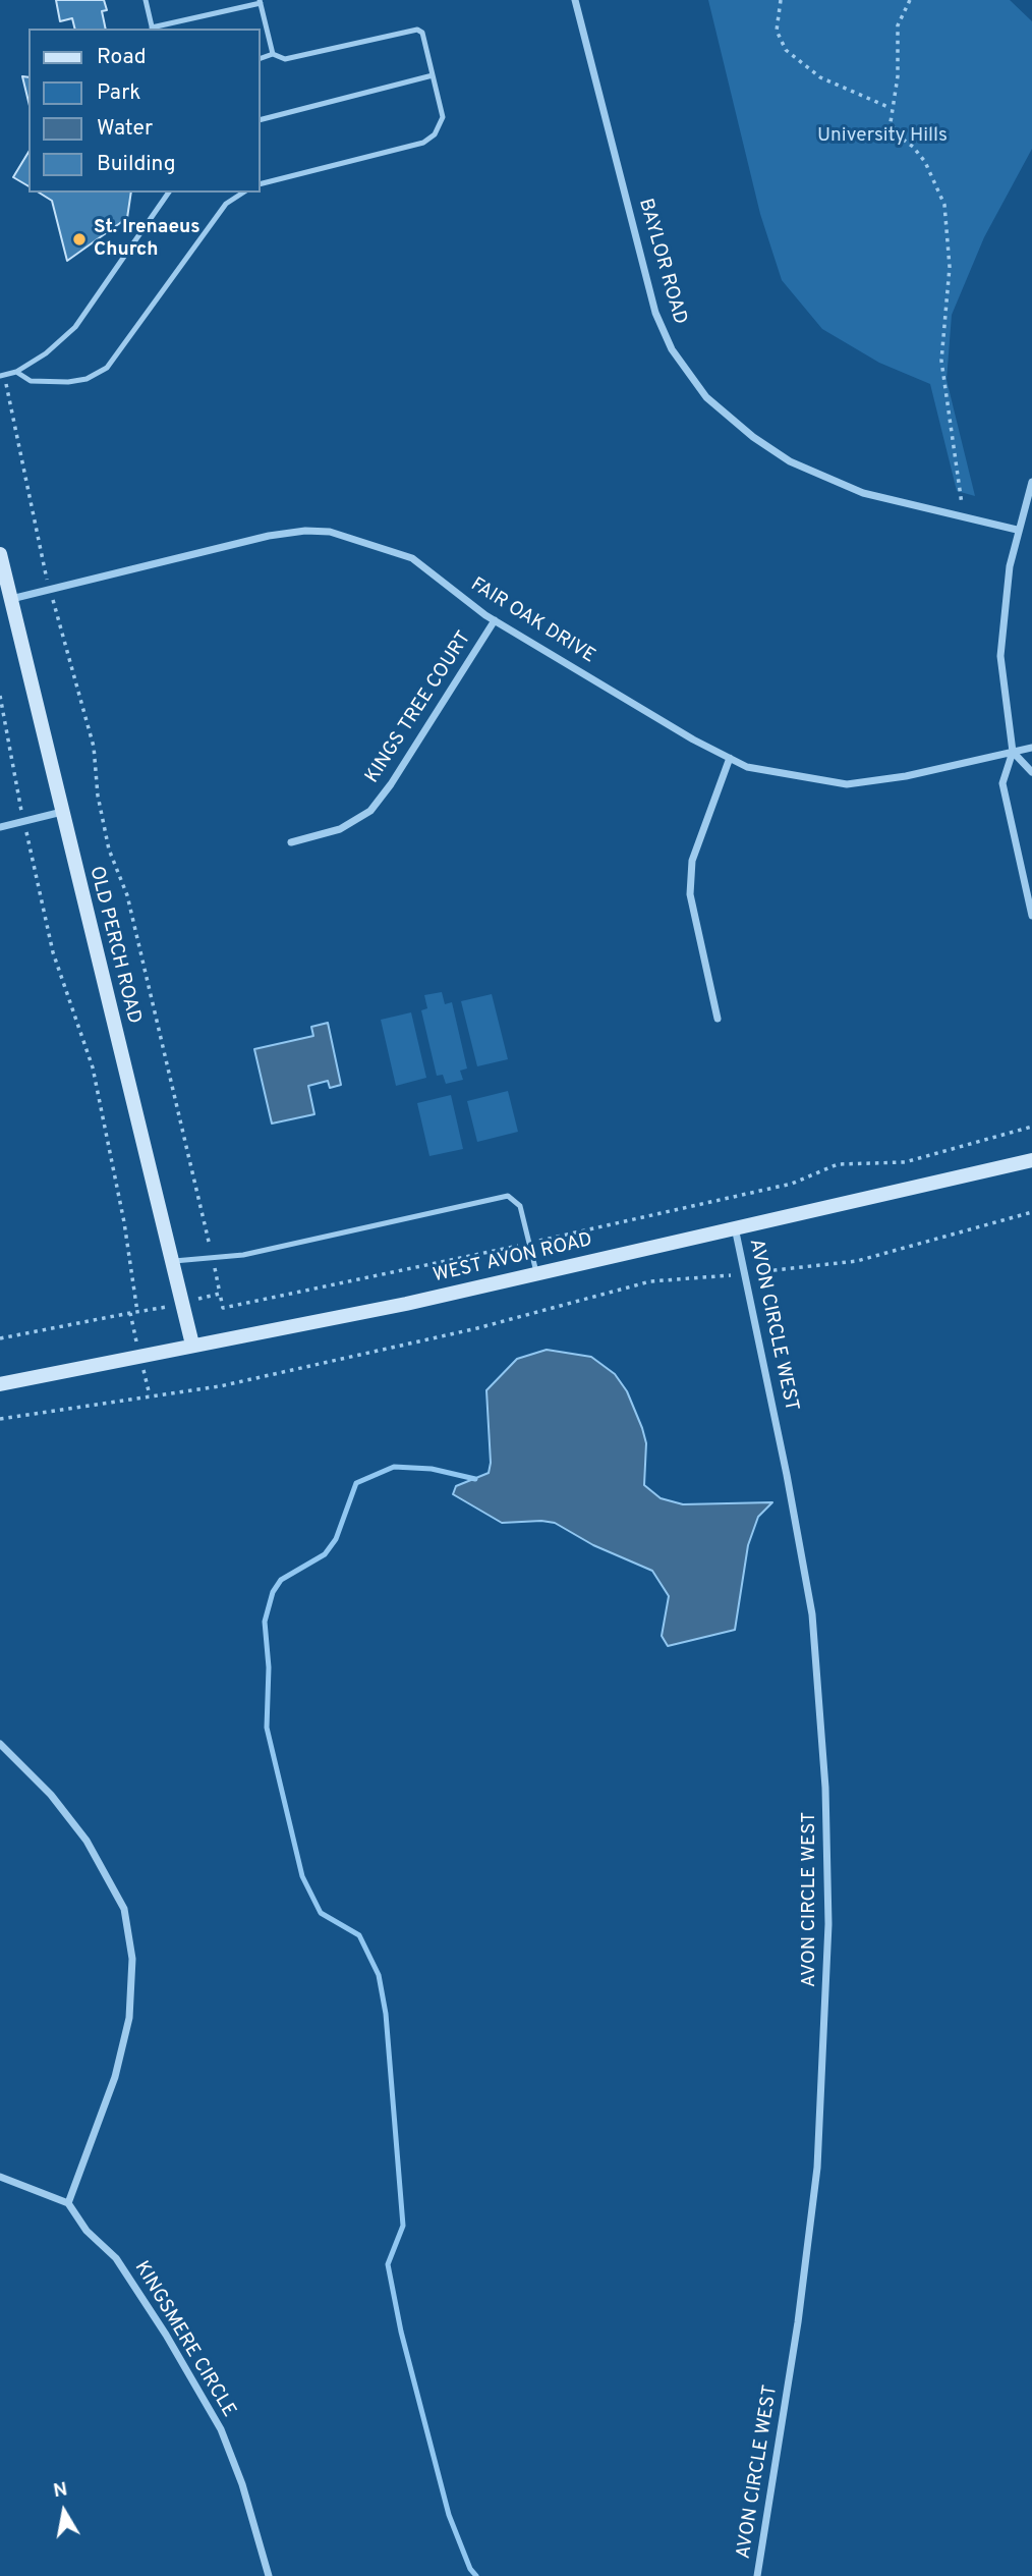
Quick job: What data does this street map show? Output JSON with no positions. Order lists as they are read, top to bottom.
{
  "streets": {
    "street": [
      "BAYLOR ROAD",
      "FAIR OAK DRIVE",
      "KINGS TREE COURT",
      "OLD PERCH ROAD",
      "WEST AVON ROAD",
      "AVON CIRCLE WEST",
      "KINGSMERE CIRCLE"
    ]
  },
  "crossings": [
    ["FAIR OAK DRIVE", "KINGS TREE COURT"],
    ["FAIR OAK DRIVE", "OLD PERCH ROAD"],
    ["OLD PERCH ROAD", "WEST AVON ROAD"],
    ["WEST AVON ROAD", "AVON CIRCLE WEST"]
  ],
  "parks": ["University Hills"],
  "places": ["St. Irenaeus Church"],
  "legend": [
    "Road",
    "Park",
    "Water",
    "Building"
  ],
  "north": "top"
}
